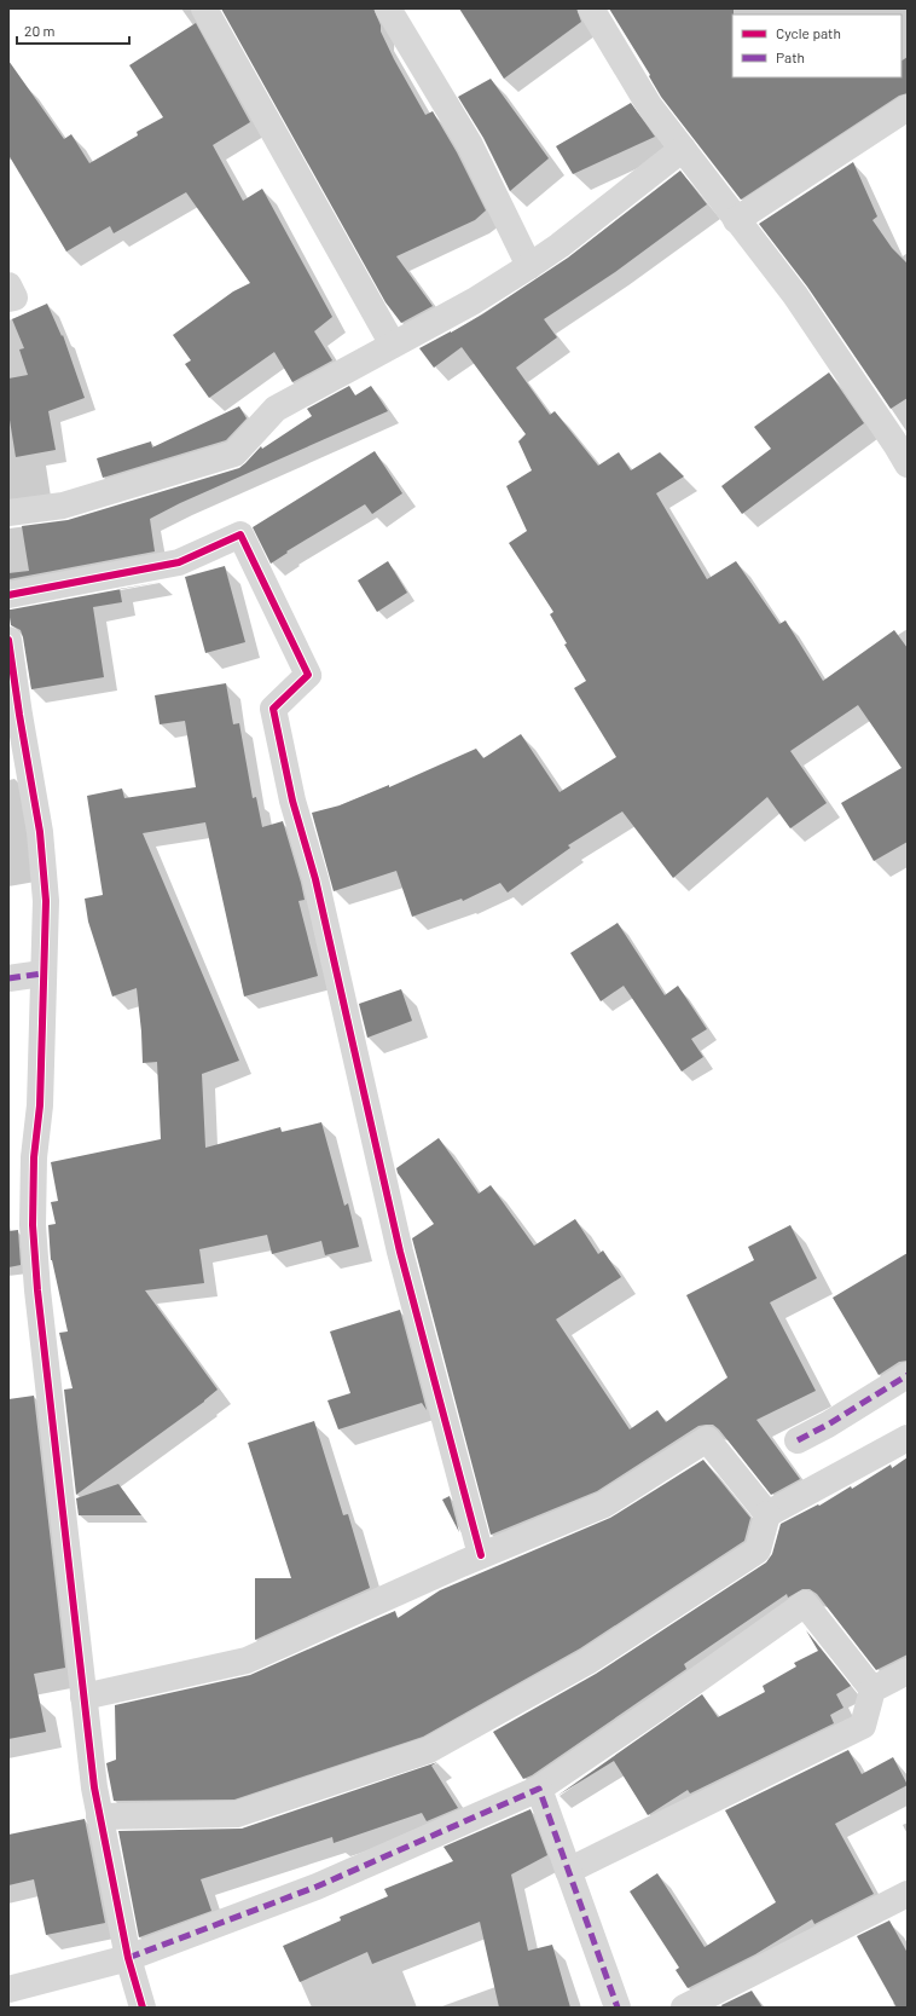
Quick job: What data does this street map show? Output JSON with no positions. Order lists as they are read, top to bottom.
{
  "legend": ["Cycle path", "Path"],
  "scale_bar": "20 m"
}
